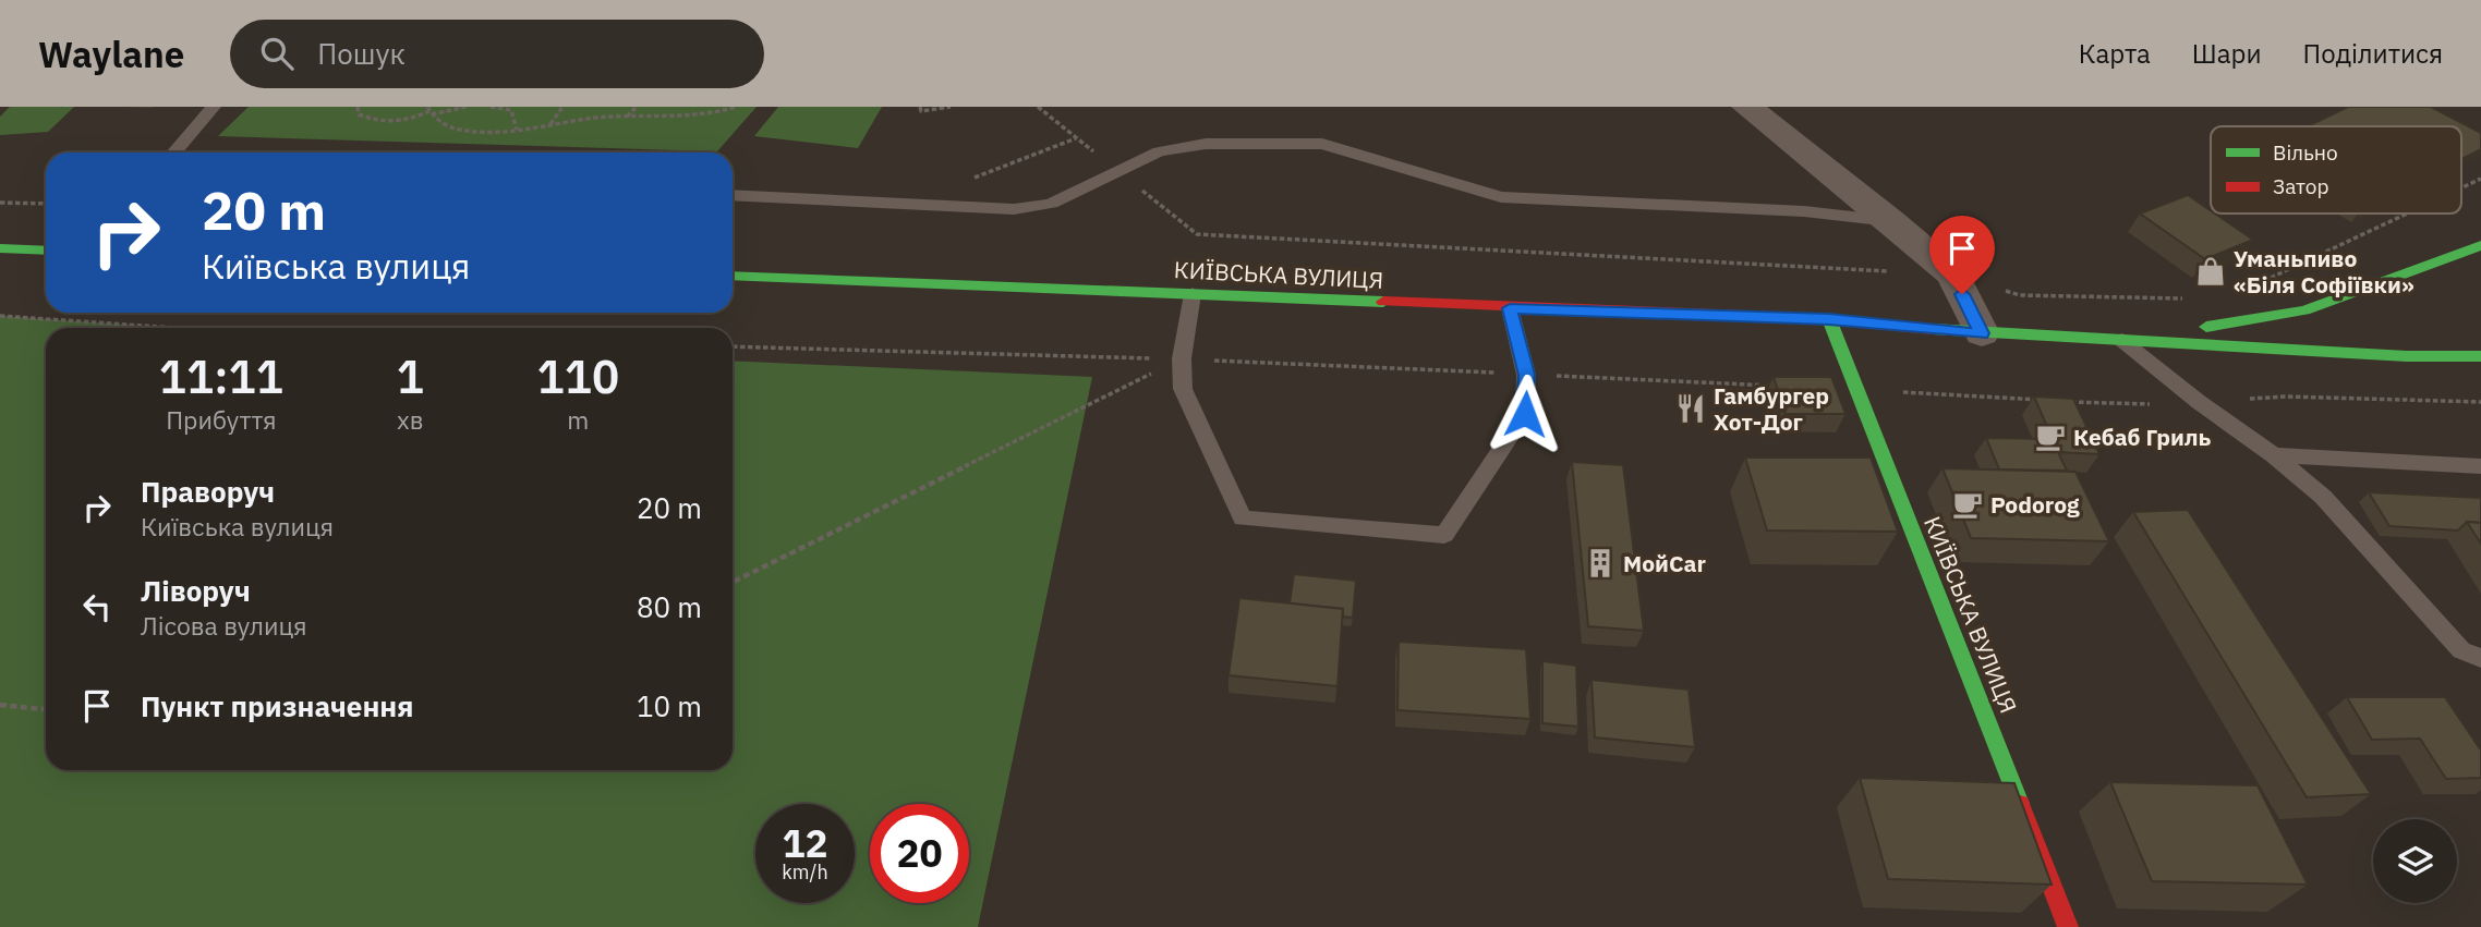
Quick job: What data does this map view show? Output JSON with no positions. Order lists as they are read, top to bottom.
{
  "streets": {
    "main road": ["КИЇВСЬКА ВУЛИЦЯ"]
  },
  "places": {
    "shop": ["Уманьпиво «Біля Софіївки»"],
    "restaurant": ["Гамбургер Хот-Дог"],
    "cafe": ["Кебаб Гриль", "Podorog"],
    "building": ["МойCar"]
  },
  "legend": ["Вільно", "Затор"],
  "page": {
    "header": "Waylane",
    "search": "Пошук",
    "nav": ["Карта", "Шари", "Поділитися"],
    "turn": ["20 m", "Київська вулиця"],
    "eta": [
      "11:11",
      "Прибуття",
      "1",
      "хв",
      "110",
      "m"
    ],
    "list": [
      {
        "name": "Праворуч",
        "note": "Київська вулиця",
        "value": "20 m"
      },
      {
        "name": "Ліворуч",
        "note": "Лісова вулиця",
        "value": "80 m"
      },
      {
        "name": "Пункт призначення",
        "value": "10 m"
      }
    ],
    "speed": "12 km/h",
    "limit": "20"
  }
}
